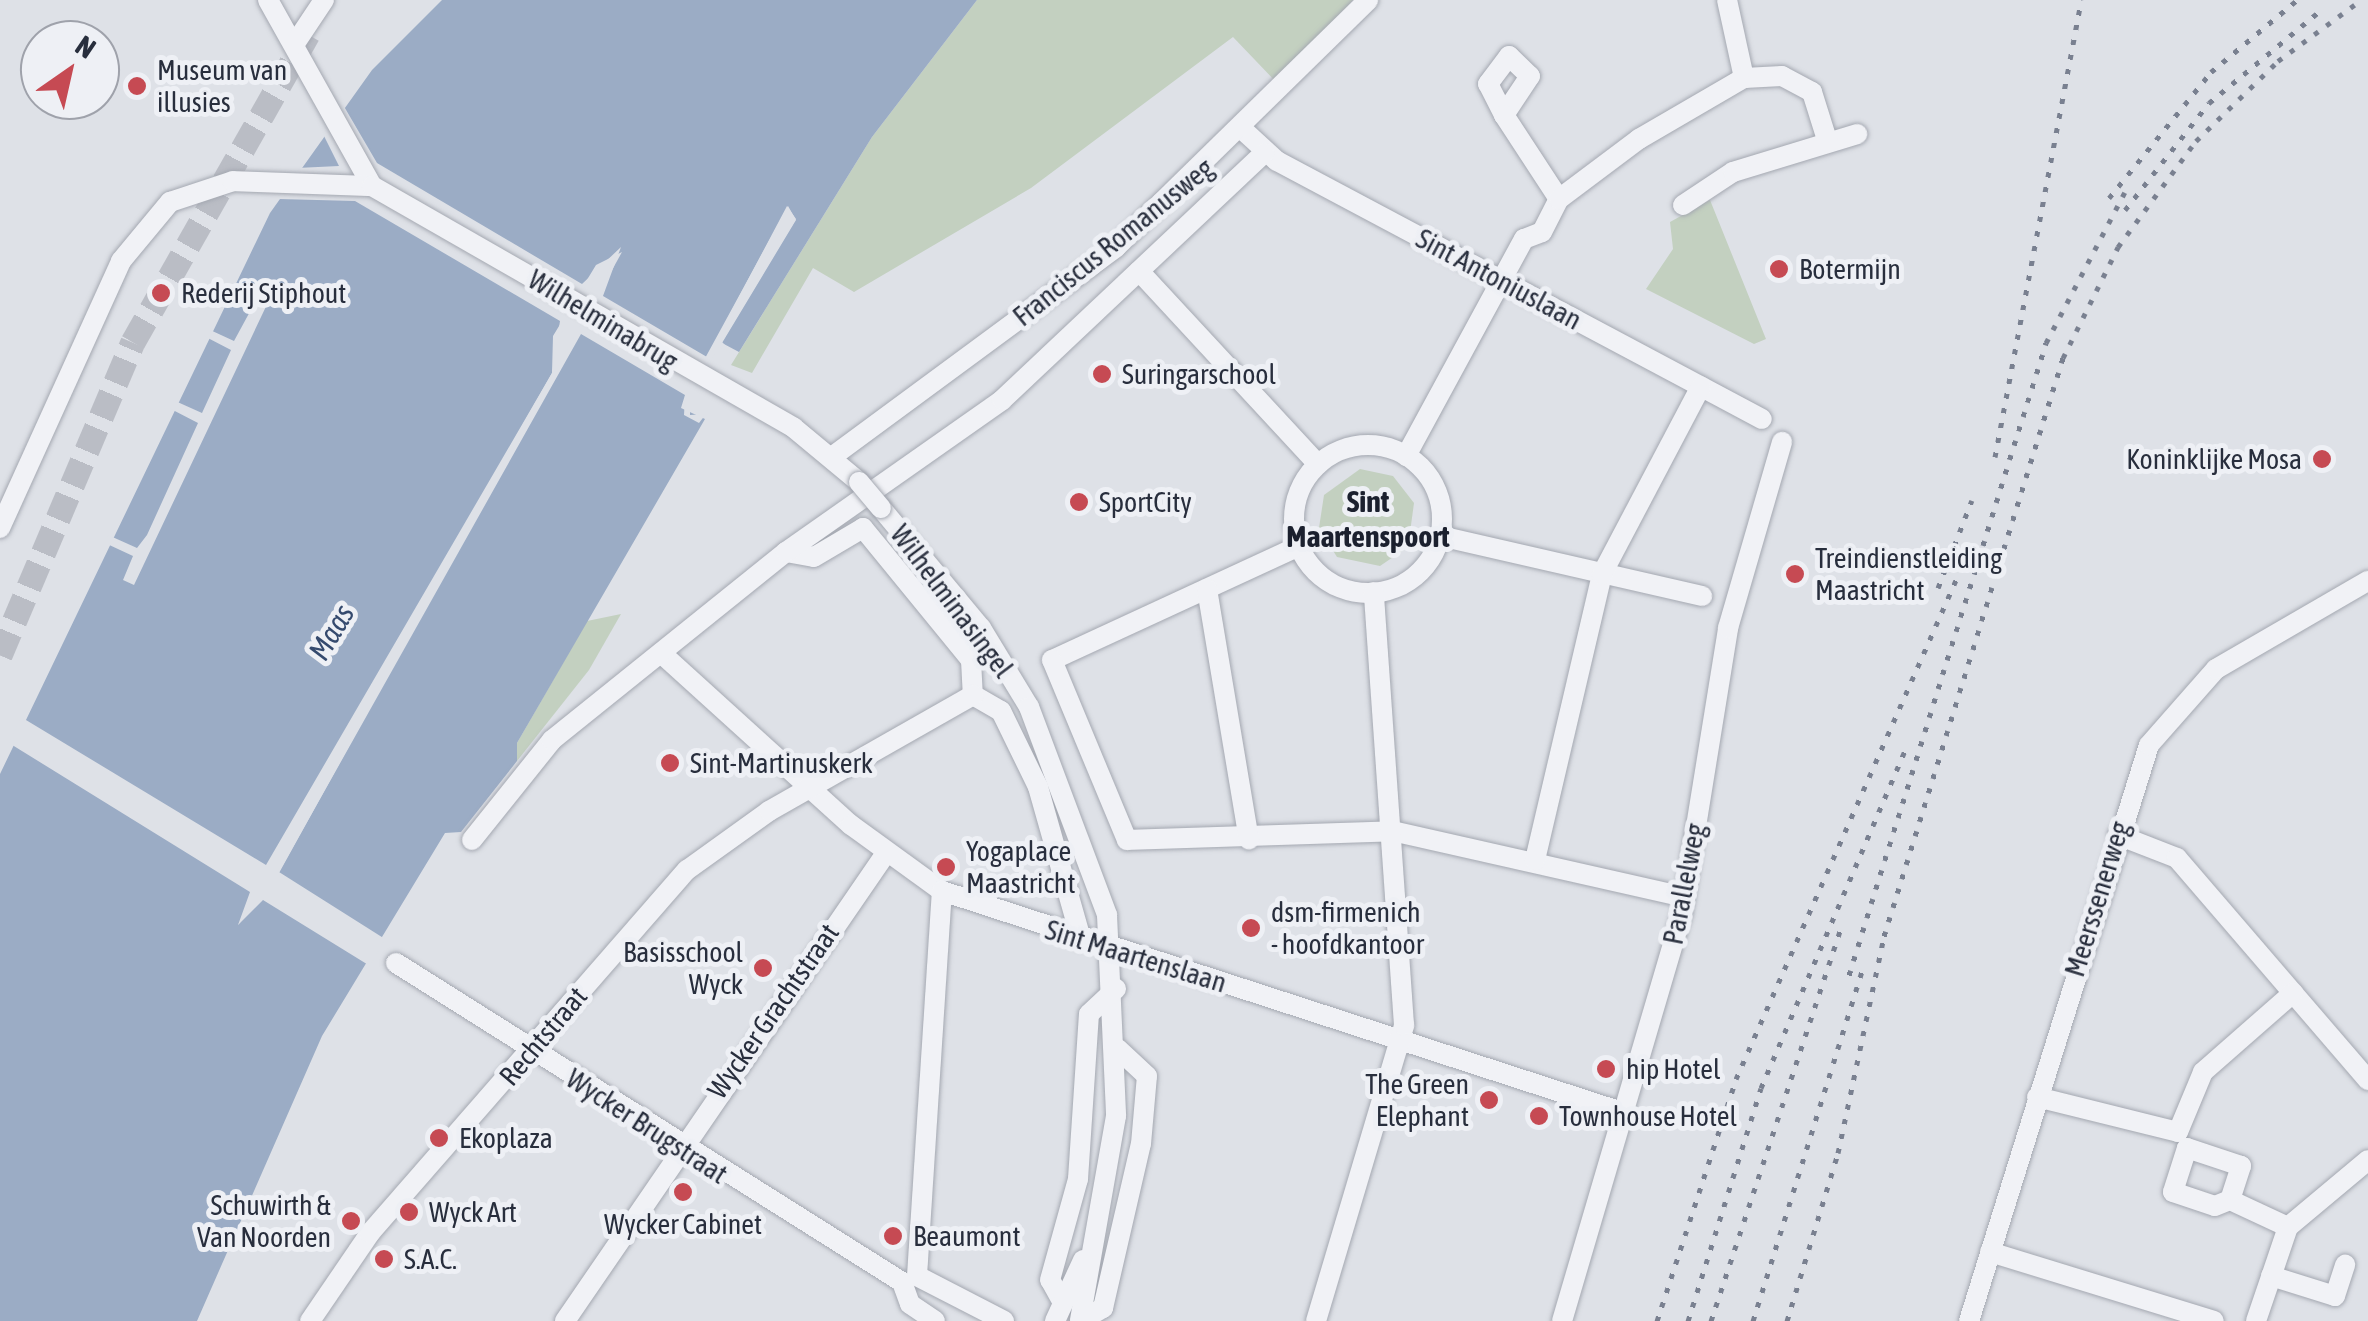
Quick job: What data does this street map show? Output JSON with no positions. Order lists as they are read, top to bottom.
{
  "streets": {
    "street": [
      "Franciscus Romanusweg",
      "Sint Antoniuslaan",
      "Wilhelminabrug",
      "Wilhelminasingel",
      "Parallelweg",
      "Meerssenerweg",
      "Sint Maartenslaan",
      "Wycker Grachtstraat",
      "Rechtstraat",
      "Wycker Brugstraat"
    ]
  },
  "crossings": [
    ["Franciscus Romanusweg", "Sint Antoniuslaan"],
    ["Franciscus Romanusweg", "Wilhelminabrug"],
    ["Franciscus Romanusweg", "Wilhelminasingel"],
    ["Franciscus Romanusweg", "Sint Maartenslaan"],
    ["Wilhelminabrug", "Wilhelminasingel"],
    ["Wilhelminasingel", "Sint Maartenslaan"],
    ["Parallelweg", "Sint Maartenslaan"],
    ["Sint Maartenslaan", "Wycker Grachtstraat"],
    ["Sint Maartenslaan", "Rechtstraat"],
    ["Wycker Grachtstraat", "Wycker Brugstraat"],
    ["Rechtstraat", "Wycker Brugstraat"]
  ],
  "districts": ["Sint Maartenspoort"],
  "water": ["Maas"],
  "places": [
    "Museum van illusies",
    "Botermijn",
    "Rederij Stiphout",
    "Suringarschool",
    "Koninklijke Mosa",
    "SportCity",
    "Treindienstleiding Maastricht",
    "Sint-Martinuskerk",
    "Yogaplace Maastricht",
    "dsm-firmenich - hoofdkantoor",
    "Basisschool Wyck",
    "hip Hotel",
    "The Green Elephant",
    "Townhouse Hotel",
    "Ekoplaza",
    "Wycker Cabinet",
    "Wyck Art",
    "Schuwirth & Van Noorden",
    "Beaumont",
    "S.A.C."
  ],
  "north": "top right"
}
